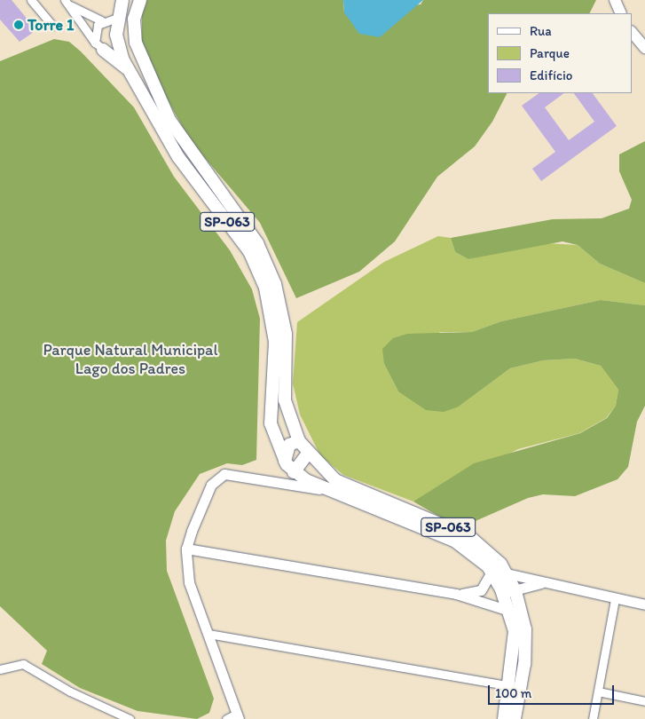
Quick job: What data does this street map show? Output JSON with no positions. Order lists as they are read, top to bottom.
{
  "streets": {
    "main road": ["SP-063"]
  },
  "parks": ["Parque Natural Municipal Lago dos Padres"],
  "places": ["Torre 1"],
  "legend": ["Rua", "Parque", "Edifício"],
  "scale_bar": "100 m"
}
